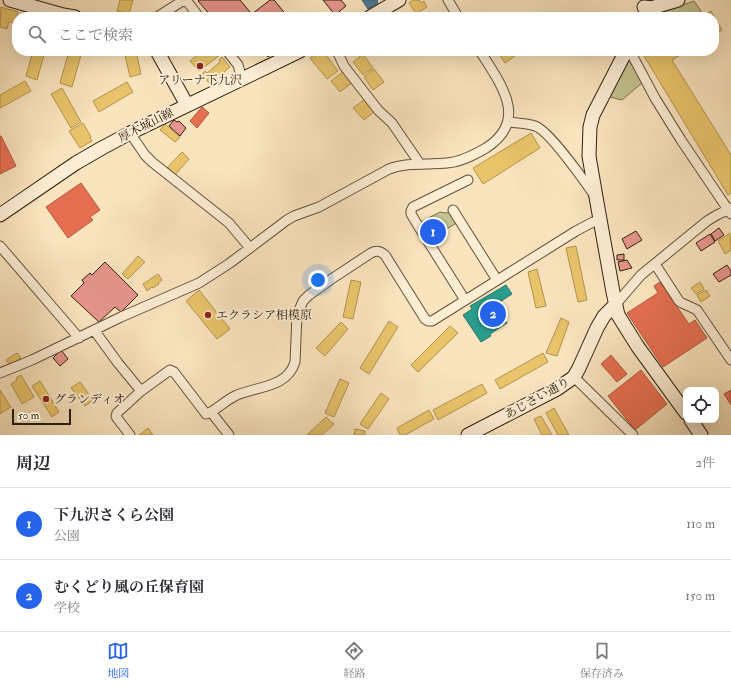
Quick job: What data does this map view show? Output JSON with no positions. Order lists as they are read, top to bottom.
{
  "streets": {
    "street": ["厚木城山線", "あじさい通り"]
  },
  "places": ["アリーナ下九沢", "エクラシア相模原", "グランディオ"],
  "scale_bar": "50 m",
  "page": {
    "search": "ここで検索",
    "pins": ["1", "2"],
    "scale": "50 m",
    "heading": ["周辺", "2件"],
    "list": [
      {
        "mark": "1",
        "name": "下九沢さくら公園",
        "note": "公園",
        "value": "110 m"
      },
      {
        "mark": "2",
        "name": "むくどり風の丘保育園",
        "note": "学校",
        "value": "150 m"
      }
    ],
    "nav": ["地図", "経路", "保存済み"]
  }
}
